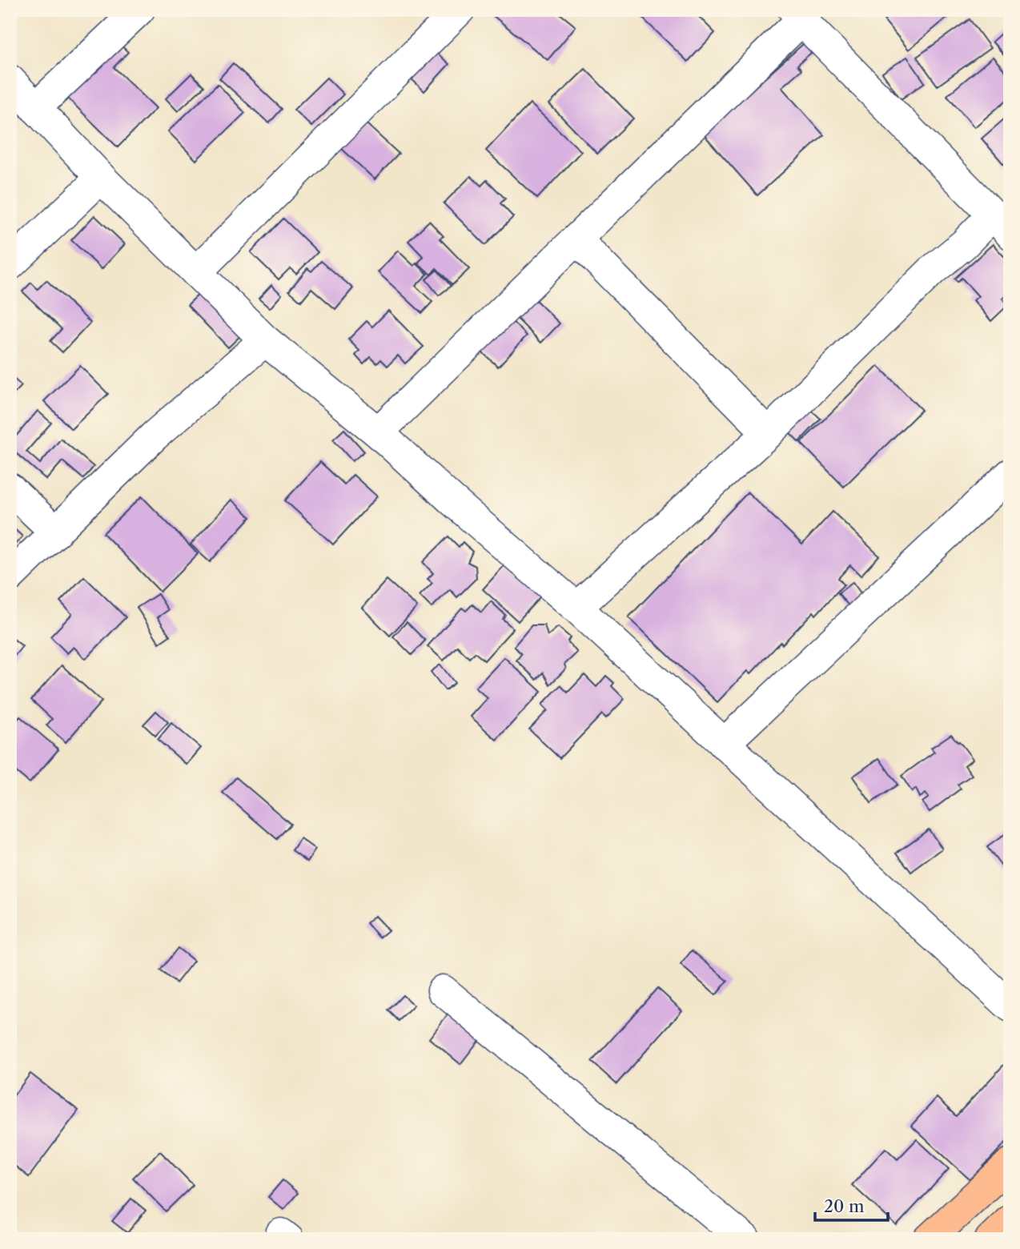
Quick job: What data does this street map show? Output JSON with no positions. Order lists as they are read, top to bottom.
{
  "scale_bar": "20 m"
}
